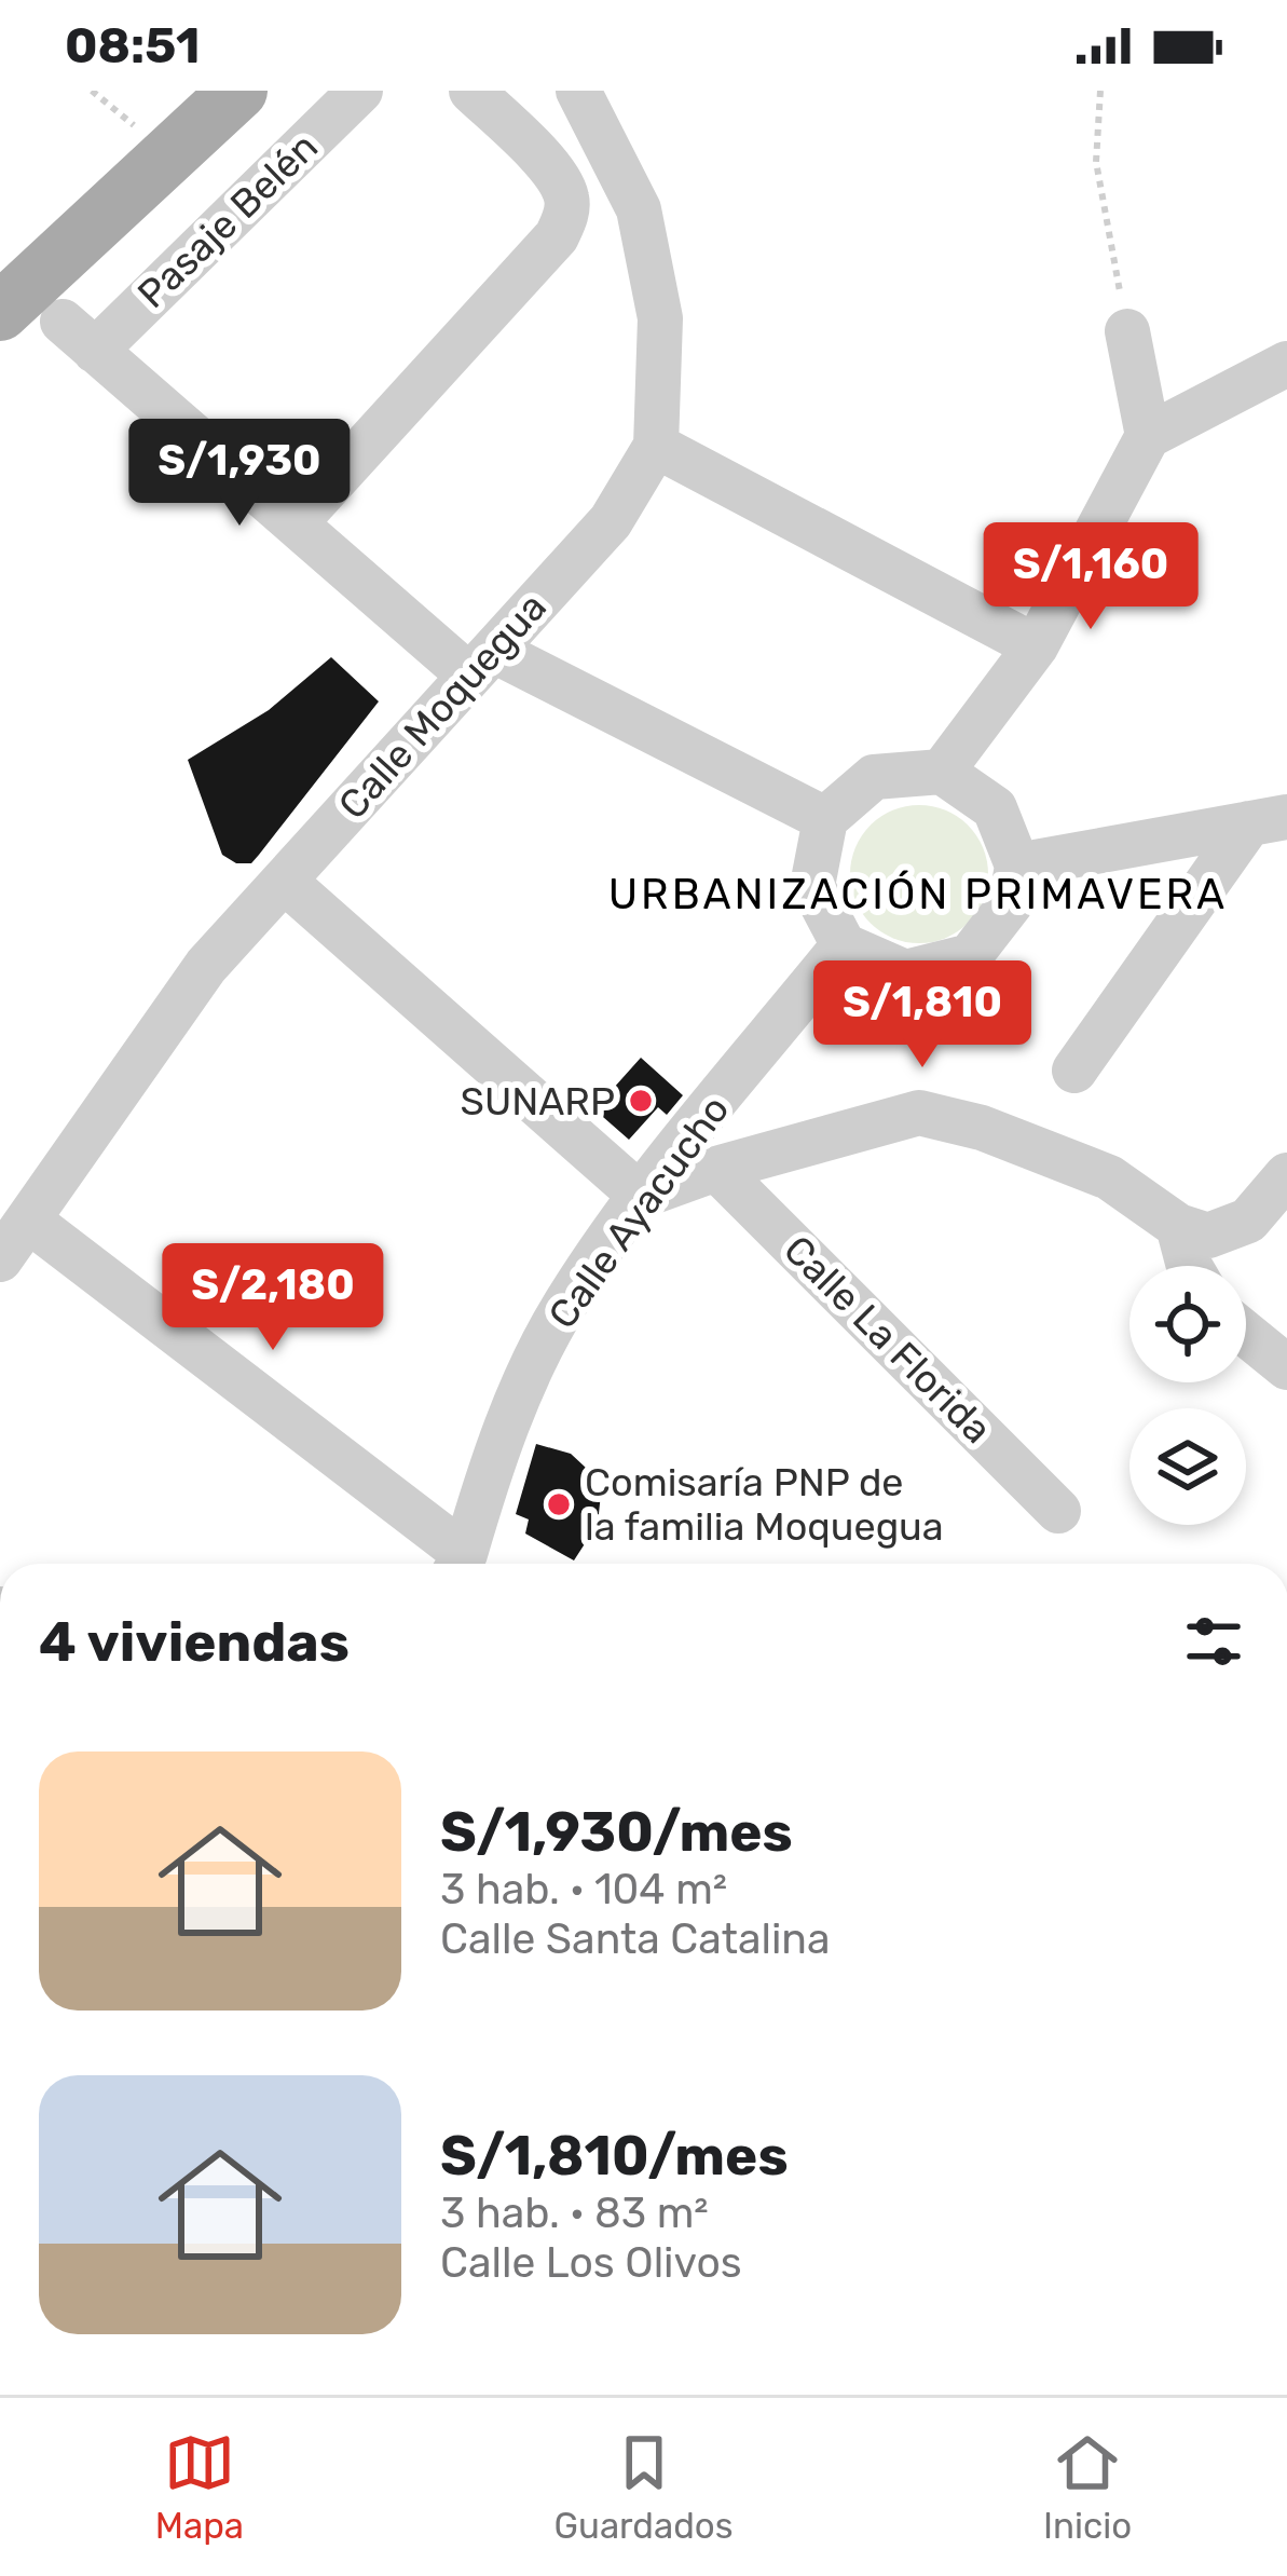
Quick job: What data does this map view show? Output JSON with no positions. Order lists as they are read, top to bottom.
{
  "streets": {
    "street": [
      "Pasaje Belén",
      "Calle Moquegua",
      "Calle Ayacucho",
      "Calle La Florida"
    ]
  },
  "districts": ["URBANIZACIÓN PRIMAVERA"],
  "places": ["SUNARP", "Comisaría PNP de la familia Moquegua"],
  "page": {
    "status": "08:51",
    "price": [
      "S/1,930",
      "S/1,160",
      "S/1,810",
      "S/2,180"
    ],
    "heading": "4 viviendas",
    "list": [
      {
        "name": "S/1,930/mes",
        "note": "3 hab. · 104 m² · Calle Santa Catalina"
      },
      {
        "name": "S/1,810/mes",
        "note": "3 hab. · 83 m² · Calle Los Olivos"
      }
    ],
    "tabs": ["Mapa", "Guardados", "Inicio"]
  }
}
